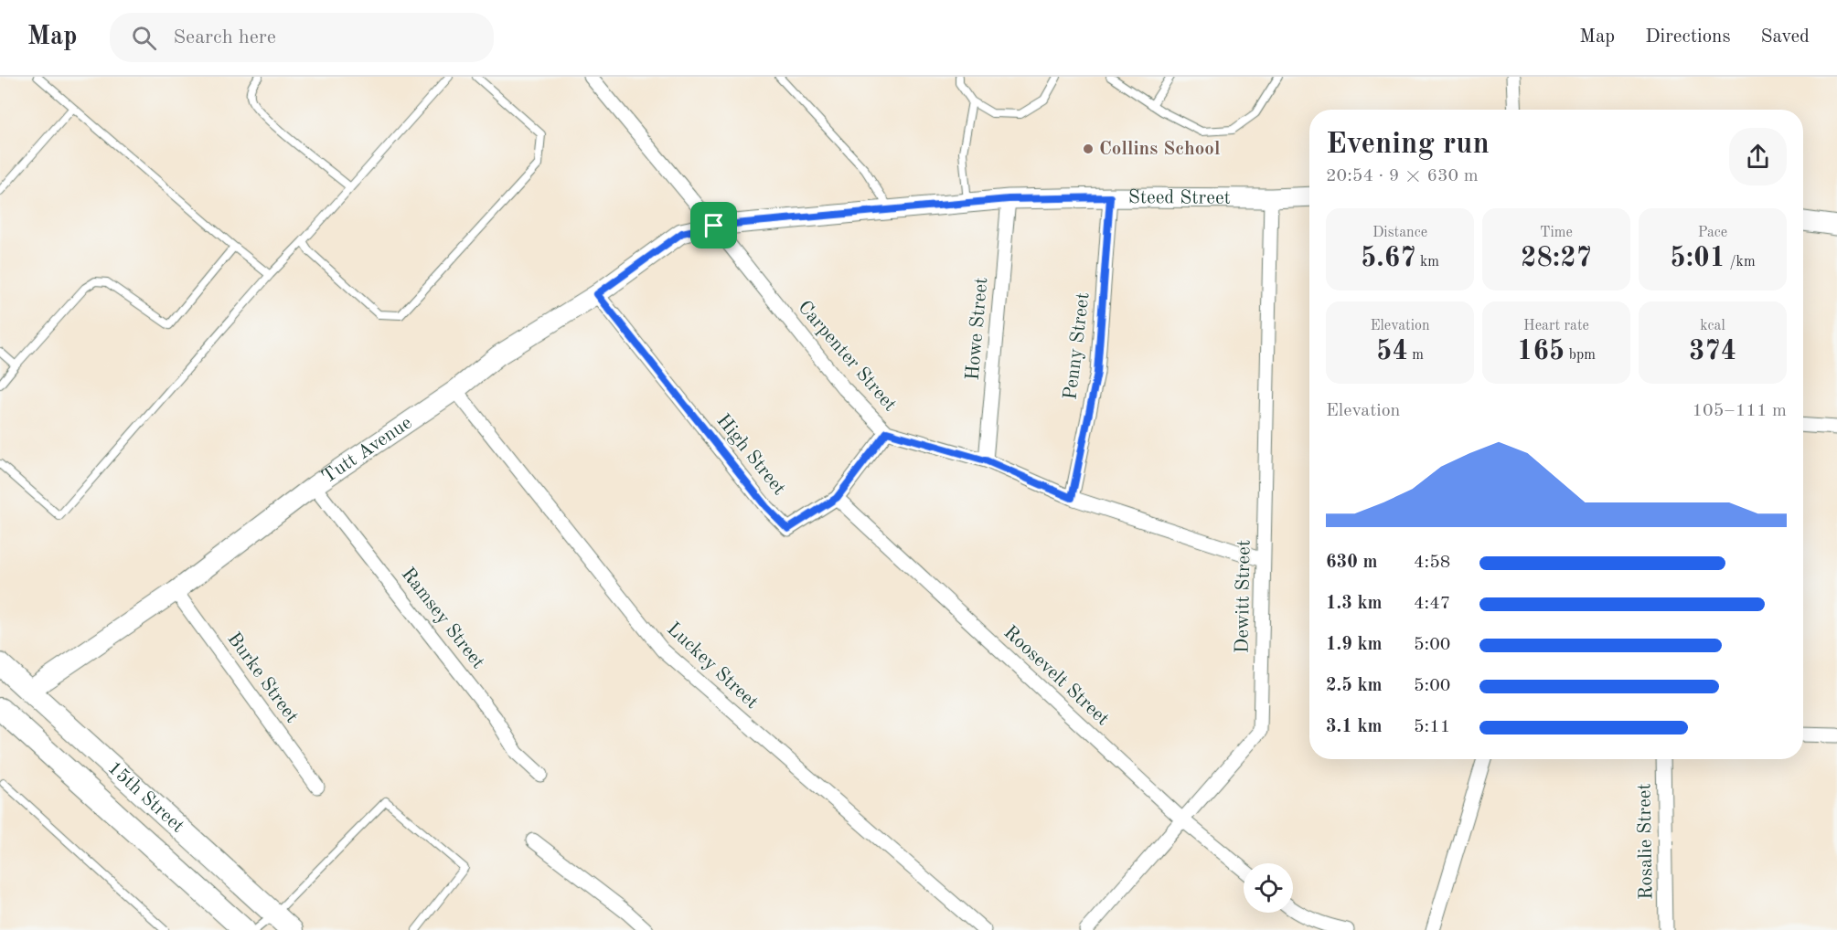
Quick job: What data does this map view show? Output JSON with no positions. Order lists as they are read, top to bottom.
{
  "streets": {
    "main road": ["15th Street"],
    "street": [
      "Steed Street",
      "Howe Street",
      "Penny Street",
      "Carpenter Street",
      "Tutt Avenue",
      "High Street",
      "Dewitt Street",
      "Ramsey Street",
      "Luckey Street",
      "Roosevelt Street",
      "Burke Street",
      "Rosalie Street"
    ]
  },
  "crossings": [
    ["Steed Street", "Howe Street"],
    ["Steed Street", "Penny Street"],
    ["Steed Street", "Carpenter Street"],
    ["Steed Street", "Tutt Avenue"],
    ["Steed Street", "Dewitt Street"],
    ["Howe Street", "Carpenter Street"],
    ["Penny Street", "Carpenter Street"],
    ["Carpenter Street", "Tutt Avenue"],
    ["Carpenter Street", "High Street"],
    ["Carpenter Street", "Dewitt Street"],
    ["Tutt Avenue", "High Street"],
    ["Tutt Avenue", "Ramsey Street"],
    ["Tutt Avenue", "Luckey Street"],
    ["Tutt Avenue", "Burke Street"],
    ["Tutt Avenue", "15th Street"],
    ["High Street", "Roosevelt Street"],
    ["Dewitt Street", "Roosevelt Street"]
  ],
  "places": ["Collins School"],
  "page": {
    "header": "Map",
    "search": "Search here",
    "nav": ["Map", "Directions", "Saved"],
    "heading": ["Evening run", "20:54 · 9 × 630 m"],
    "stats": [
      ["Distance", "5.67 km"],
      ["Time", "28:27"],
      ["Pace", "5:01 /km"],
      ["Elevation", "54 m"],
      ["Heart rate", "165 bpm"],
      ["kcal", "374"]
    ],
    "chart": ["Elevation", "105–111 m"],
    "list": [
      {
        "name": "630 m",
        "note": "4:58"
      },
      {
        "name": "1.3 km",
        "note": "4:47"
      },
      {
        "name": "1.9 km",
        "note": "5:00"
      },
      {
        "name": "2.5 km",
        "note": "5:00"
      },
      {
        "name": "3.1 km",
        "note": "5:11"
      }
    ]
  }
}
